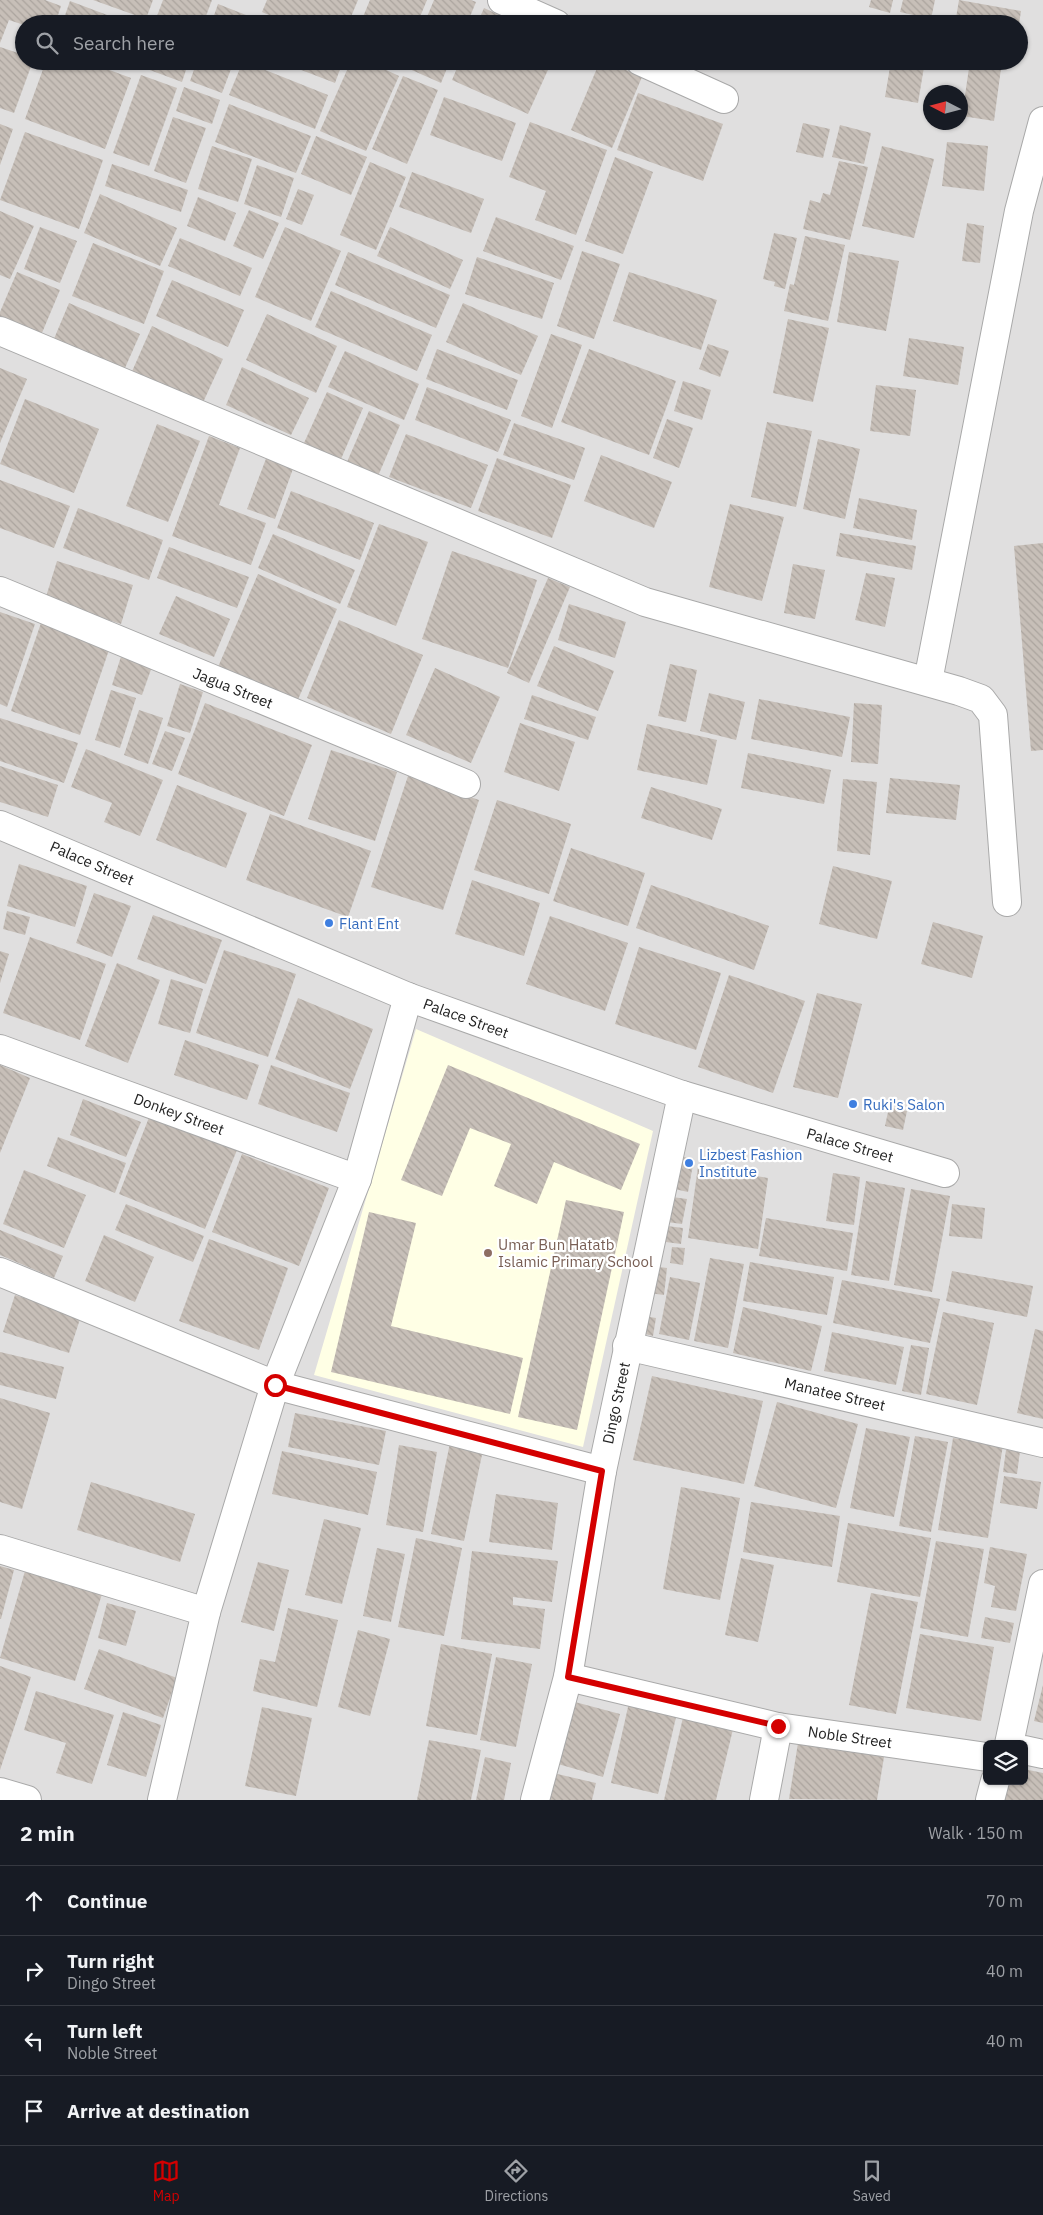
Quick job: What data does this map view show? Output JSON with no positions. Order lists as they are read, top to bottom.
{
  "streets": {
    "street": [
      "Jagua Street",
      "Palace Street",
      "Donkey Street",
      "Manatee Street",
      "Dingo Street",
      "Noble Street"
    ]
  },
  "crossings": [
    ["Palace Street", "Dingo Street"],
    ["Manatee Street", "Dingo Street"],
    ["Dingo Street", "Noble Street"]
  ],
  "places": [
    "Flant Ent",
    "Ruki's Salon",
    "Lizbest Fashion Institute",
    "Umar Bun Hatatb Islamic Primary School"
  ],
  "north": "left",
  "page": {
    "search": "Search here",
    "heading": ["2 min", "Walk · 150 m"],
    "list": [
      ["Continue", "70 m"],
      ["Turn right", "Dingo Street", "40 m"],
      ["Turn left", "Noble Street", "40 m"],
      "Arrive at destination"
    ],
    "nav": ["Map", "Directions", "Saved"]
  }
}
